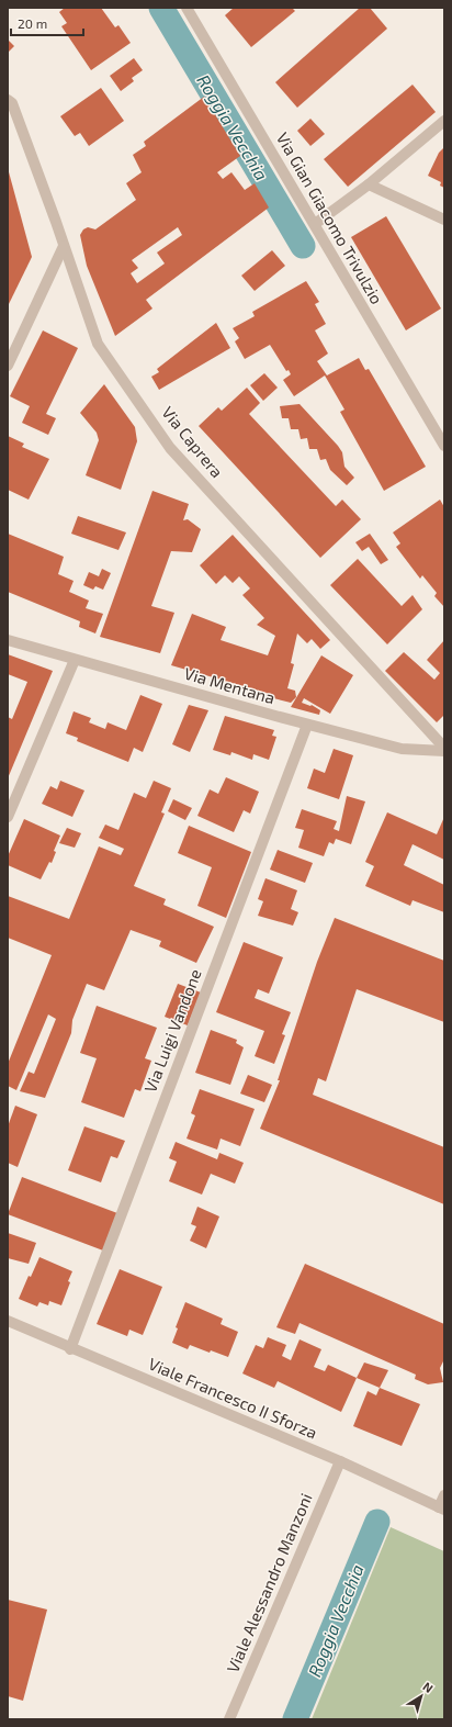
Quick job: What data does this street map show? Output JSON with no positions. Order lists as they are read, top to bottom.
{
  "streets": {
    "street": [
      "Via Gian Giacomo Trivulzio",
      "Via Caprera",
      "Via Mentana",
      "Via Luigi Vandone",
      "Viale Francesco II Sforza",
      "Viale Alessandro Manzoni"
    ]
  },
  "crossings": [
    ["Via Caprera", "Via Mentana"],
    ["Via Mentana", "Via Luigi Vandone"],
    ["Via Luigi Vandone", "Viale Francesco II Sforza"],
    ["Viale Francesco II Sforza", "Viale Alessandro Manzoni"]
  ],
  "water": ["Roggia Vecchia"],
  "scale_bar": "20 m",
  "north": "top right"
}
